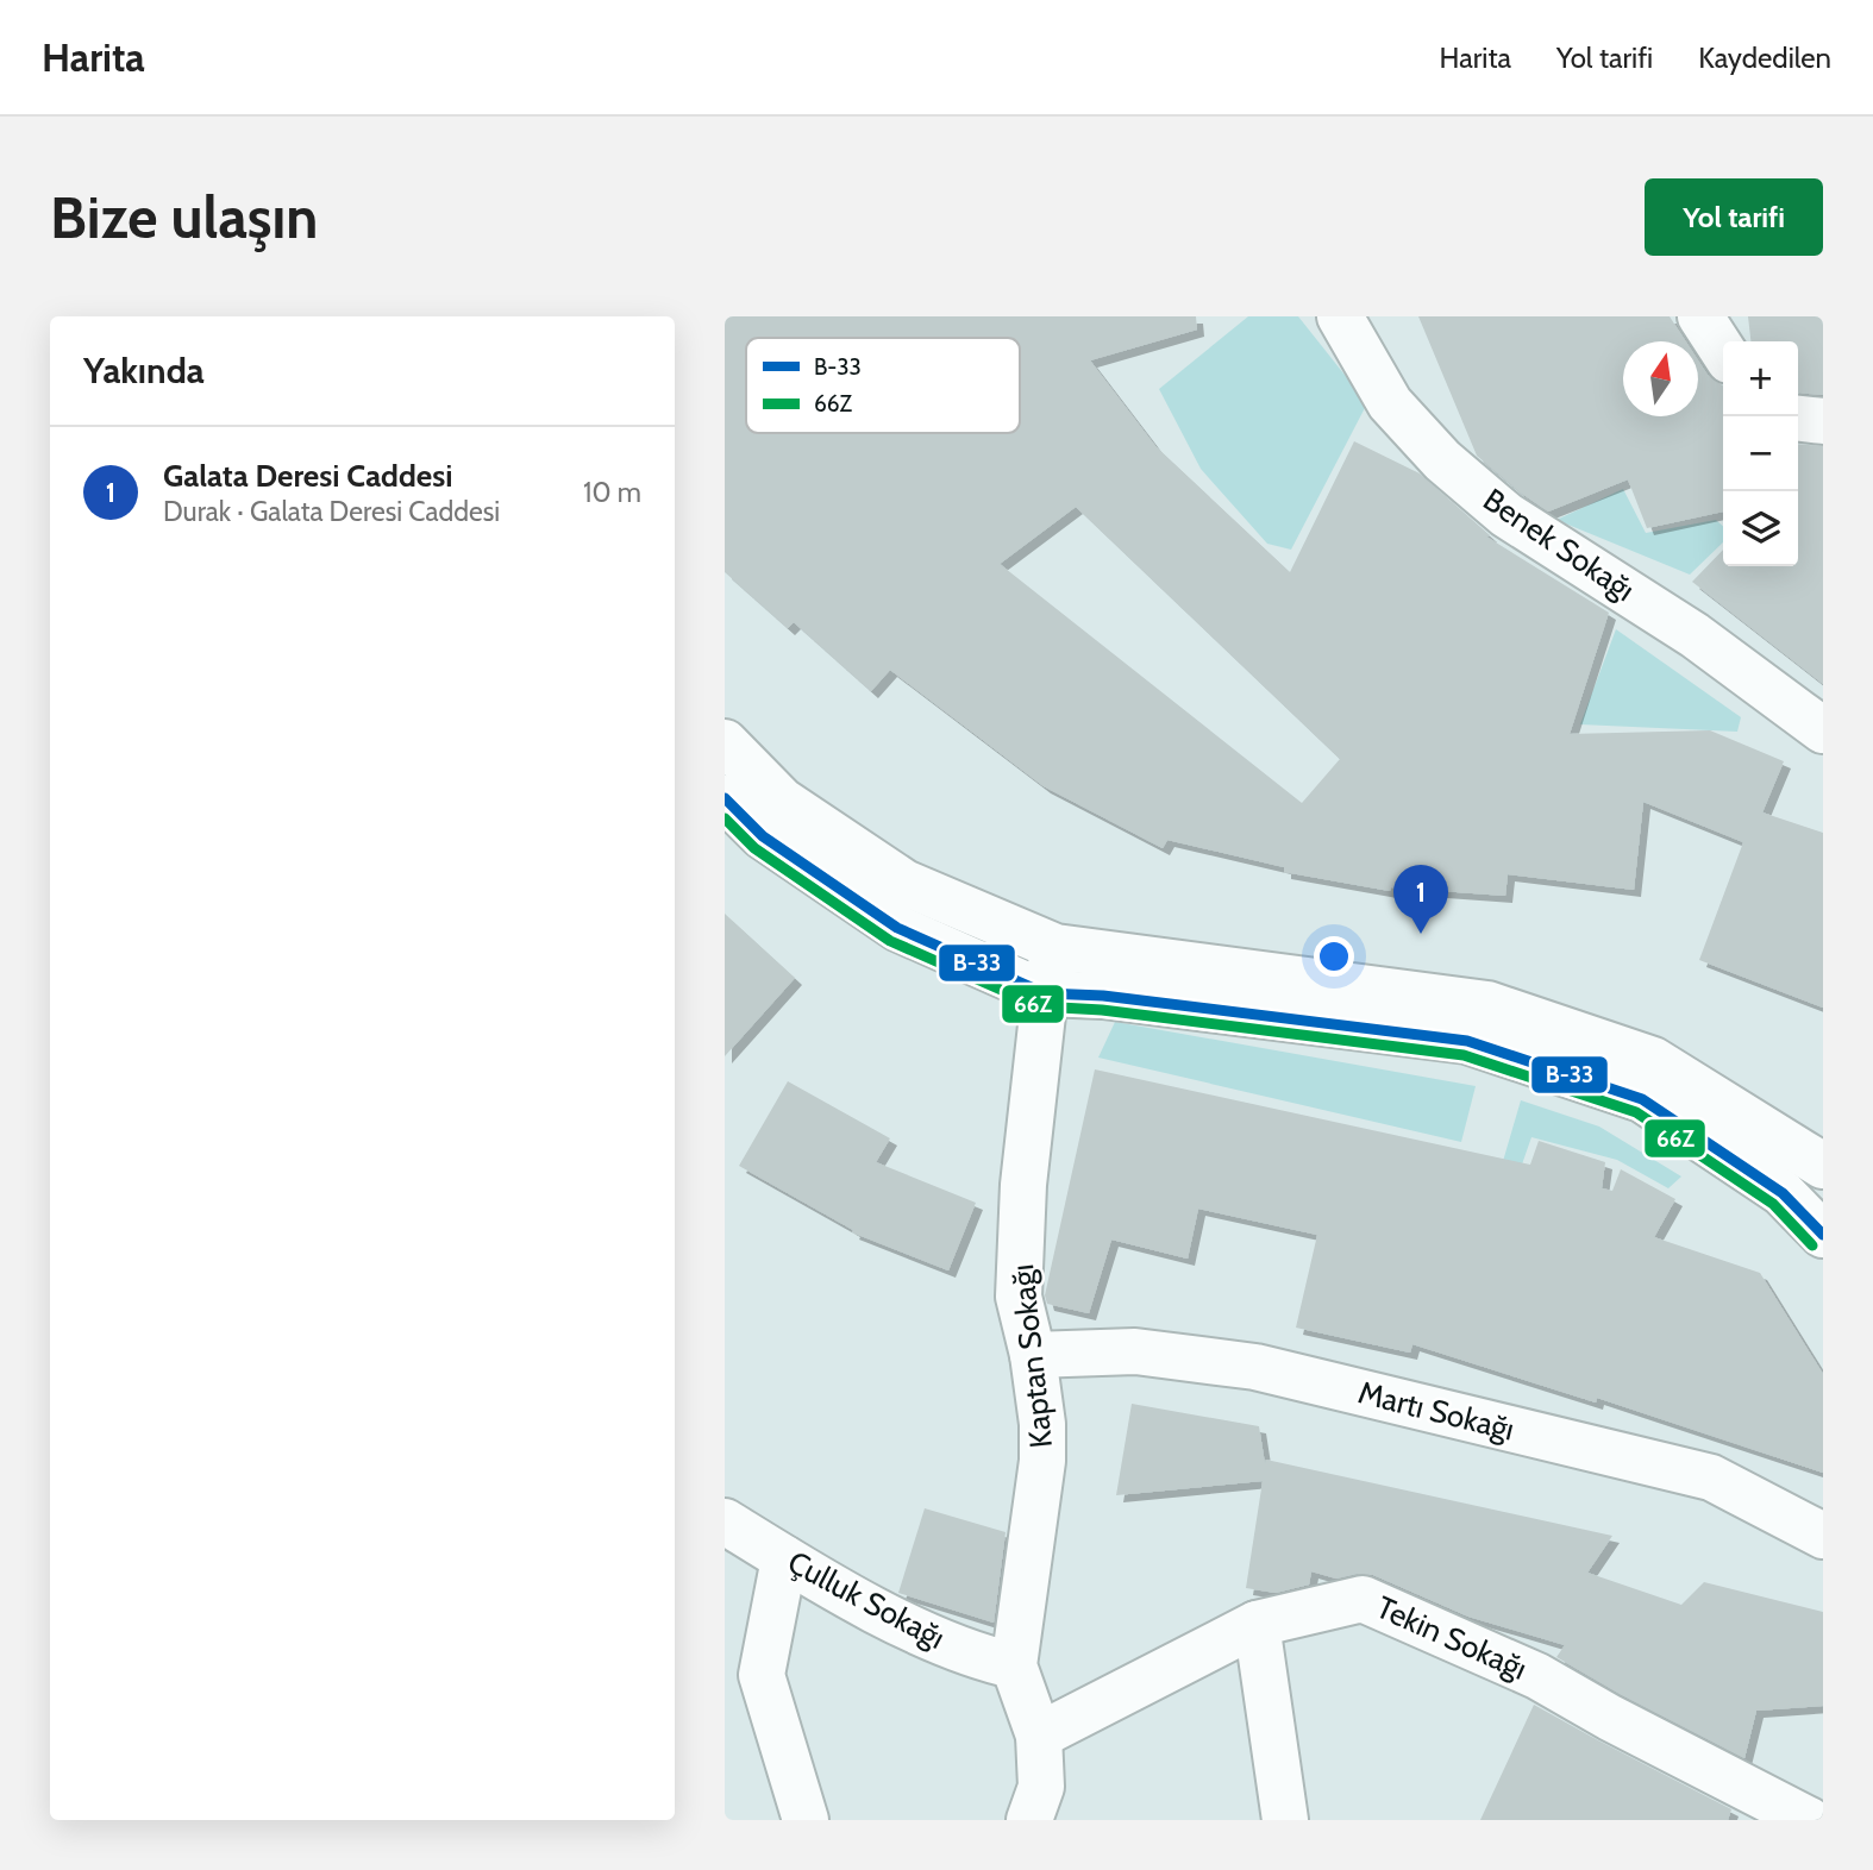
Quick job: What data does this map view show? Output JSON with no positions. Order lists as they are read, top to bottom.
{
  "streets": {
    "street": [
      "Benek Sokağı",
      "Kaptan Sokağı",
      "Martı Sokağı",
      "Çulluk Sokağı",
      "Tekin Sokağı"
    ]
  },
  "crossings": [
    ["Kaptan Sokağı", "Martı Sokağı"],
    ["Kaptan Sokağı", "Çulluk Sokağı"]
  ],
  "lines": ["transit line B-33", "transit line 66Z"],
  "legend": ["B-33", "66Z"],
  "north": "top",
  "page": {
    "header": "Harita",
    "nav": ["Harita", "Yol tarifi", "Kaydedilen"],
    "buttons": "Yol tarifi",
    "title": "Bize ulaşın",
    "heading": "Yakında",
    "map_buttons": ["+", "−"],
    "list": [
      {
        "mark": "1",
        "name": "Galata Deresi Caddesi",
        "note": "Durak · Galata Deresi Caddesi",
        "value": "10 m"
      }
    ],
    "pins": "1"
  }
}
